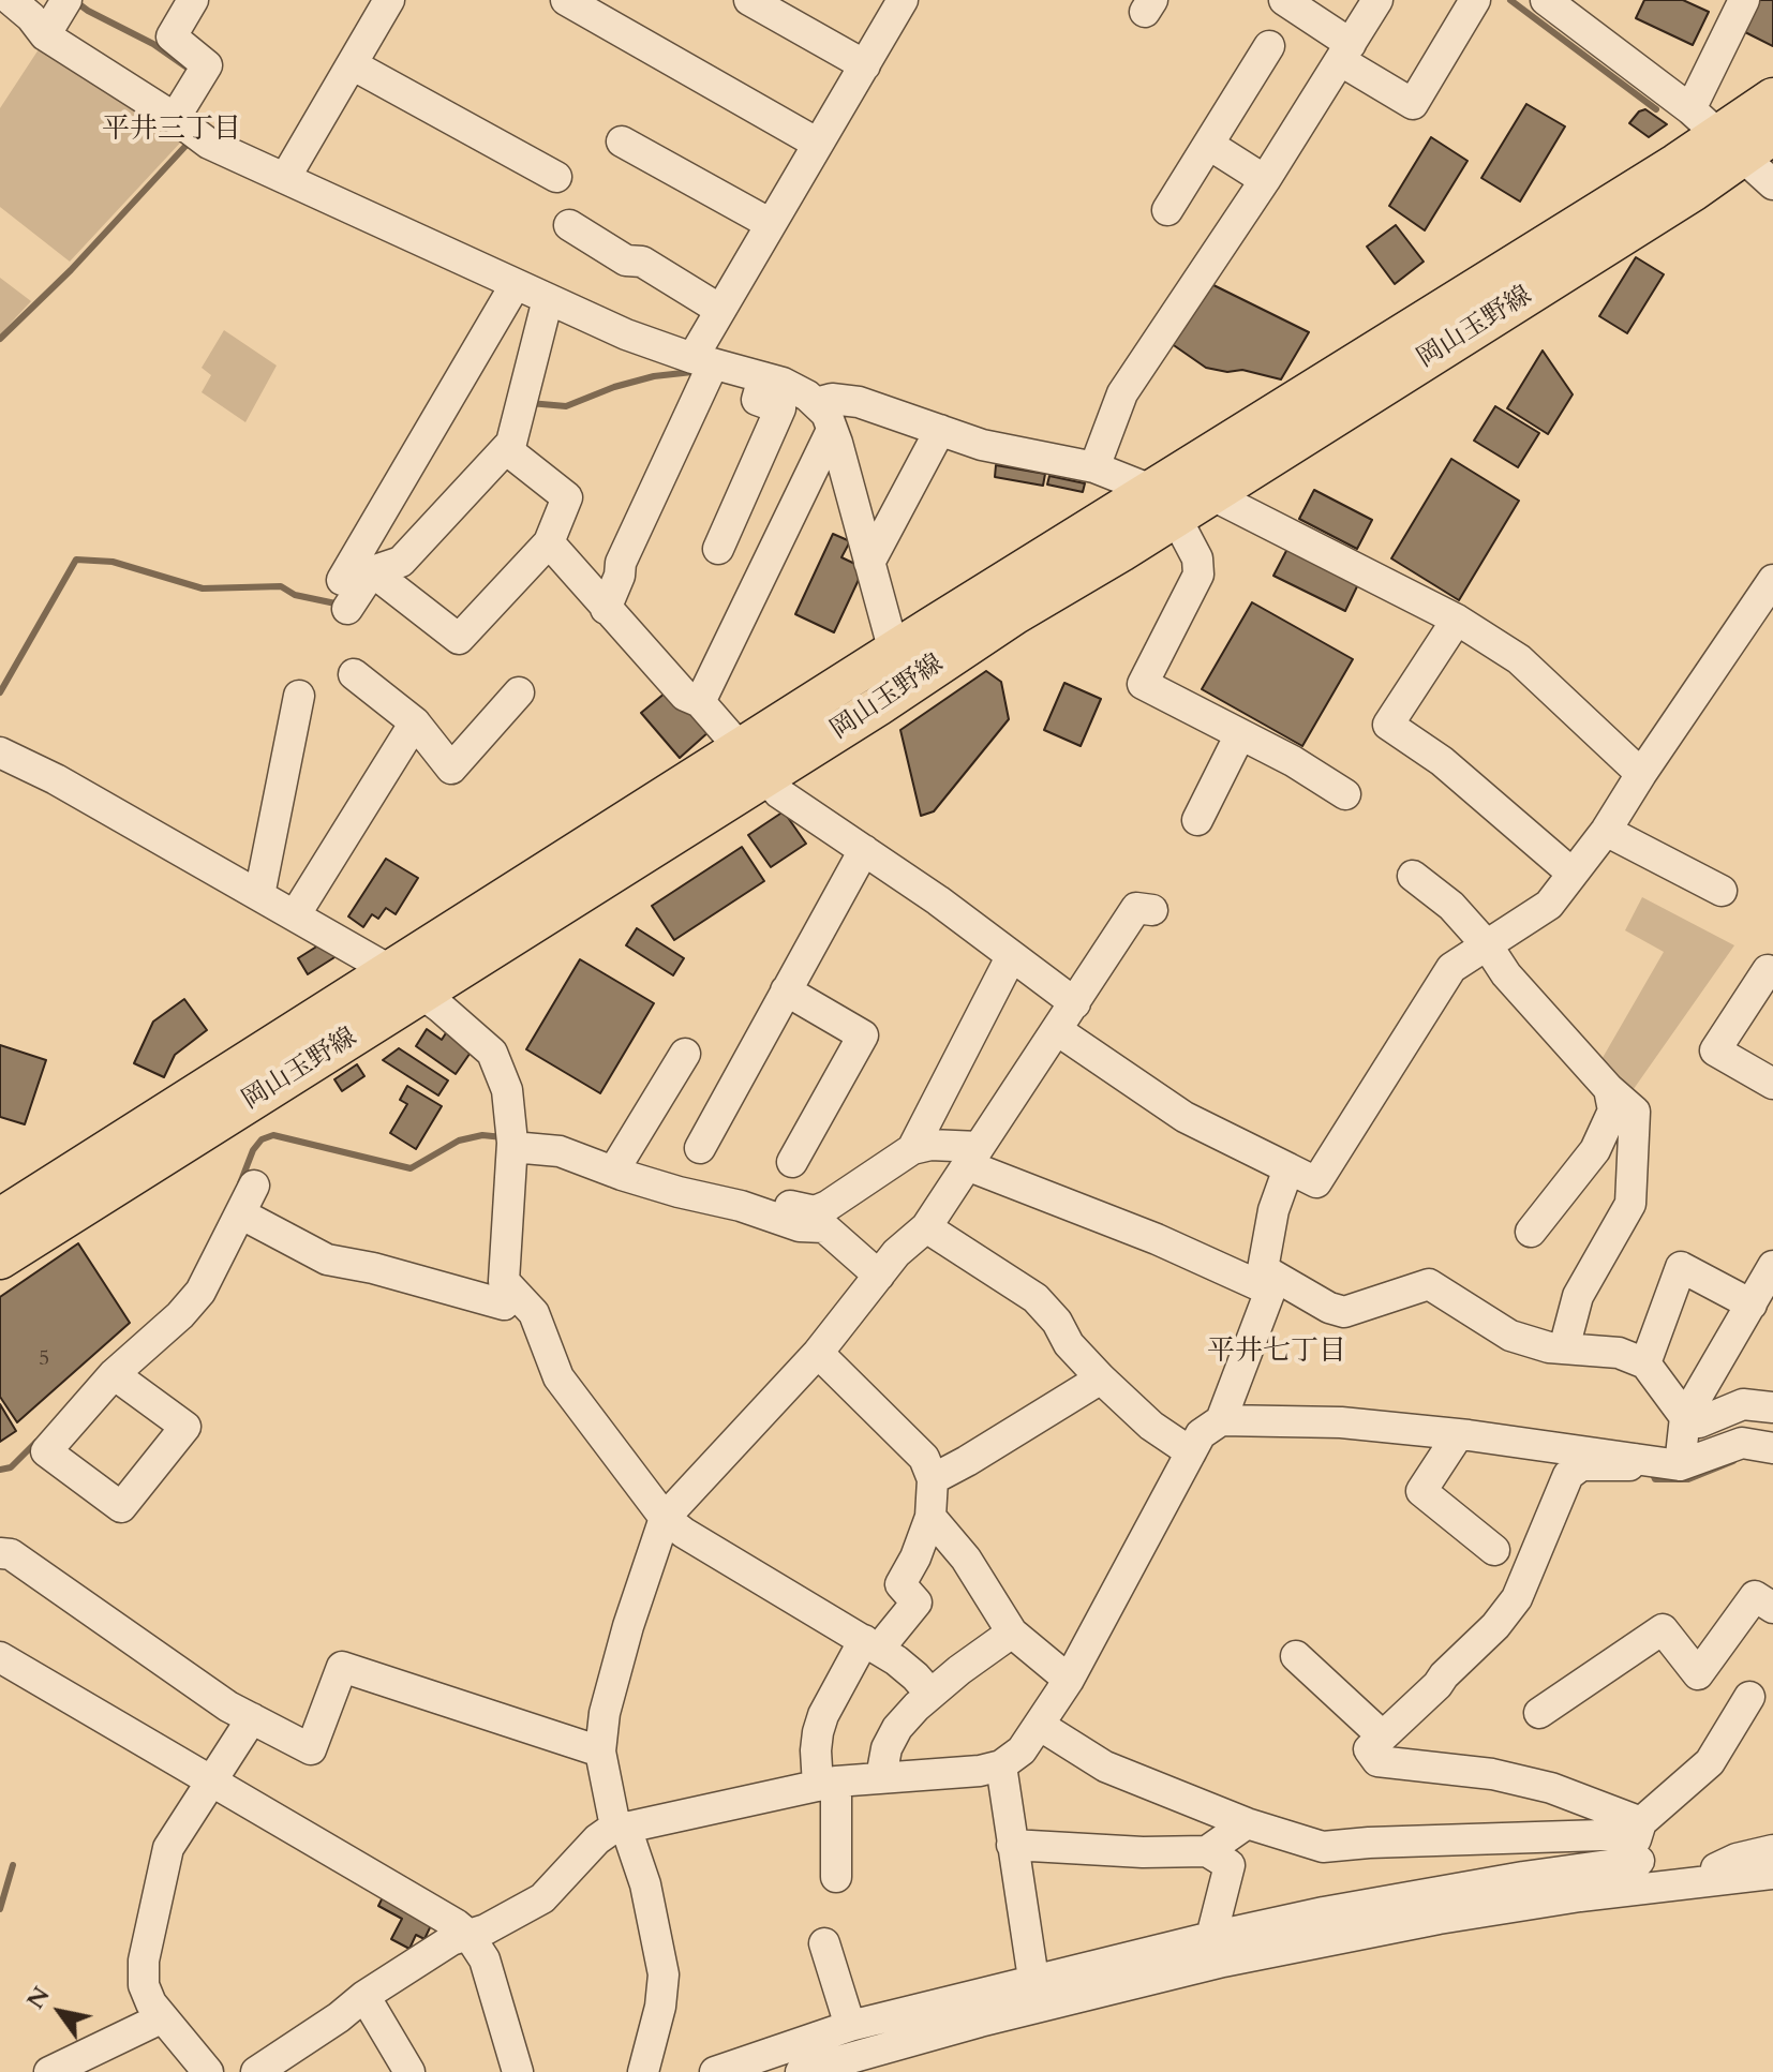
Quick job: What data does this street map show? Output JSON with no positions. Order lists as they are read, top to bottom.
{
  "streets": {
    "main road": ["岡山玉野線"]
  },
  "districts": ["平井三丁目", "平井七丁目"],
  "house_numbers": ["5"],
  "north": "top left"
}
